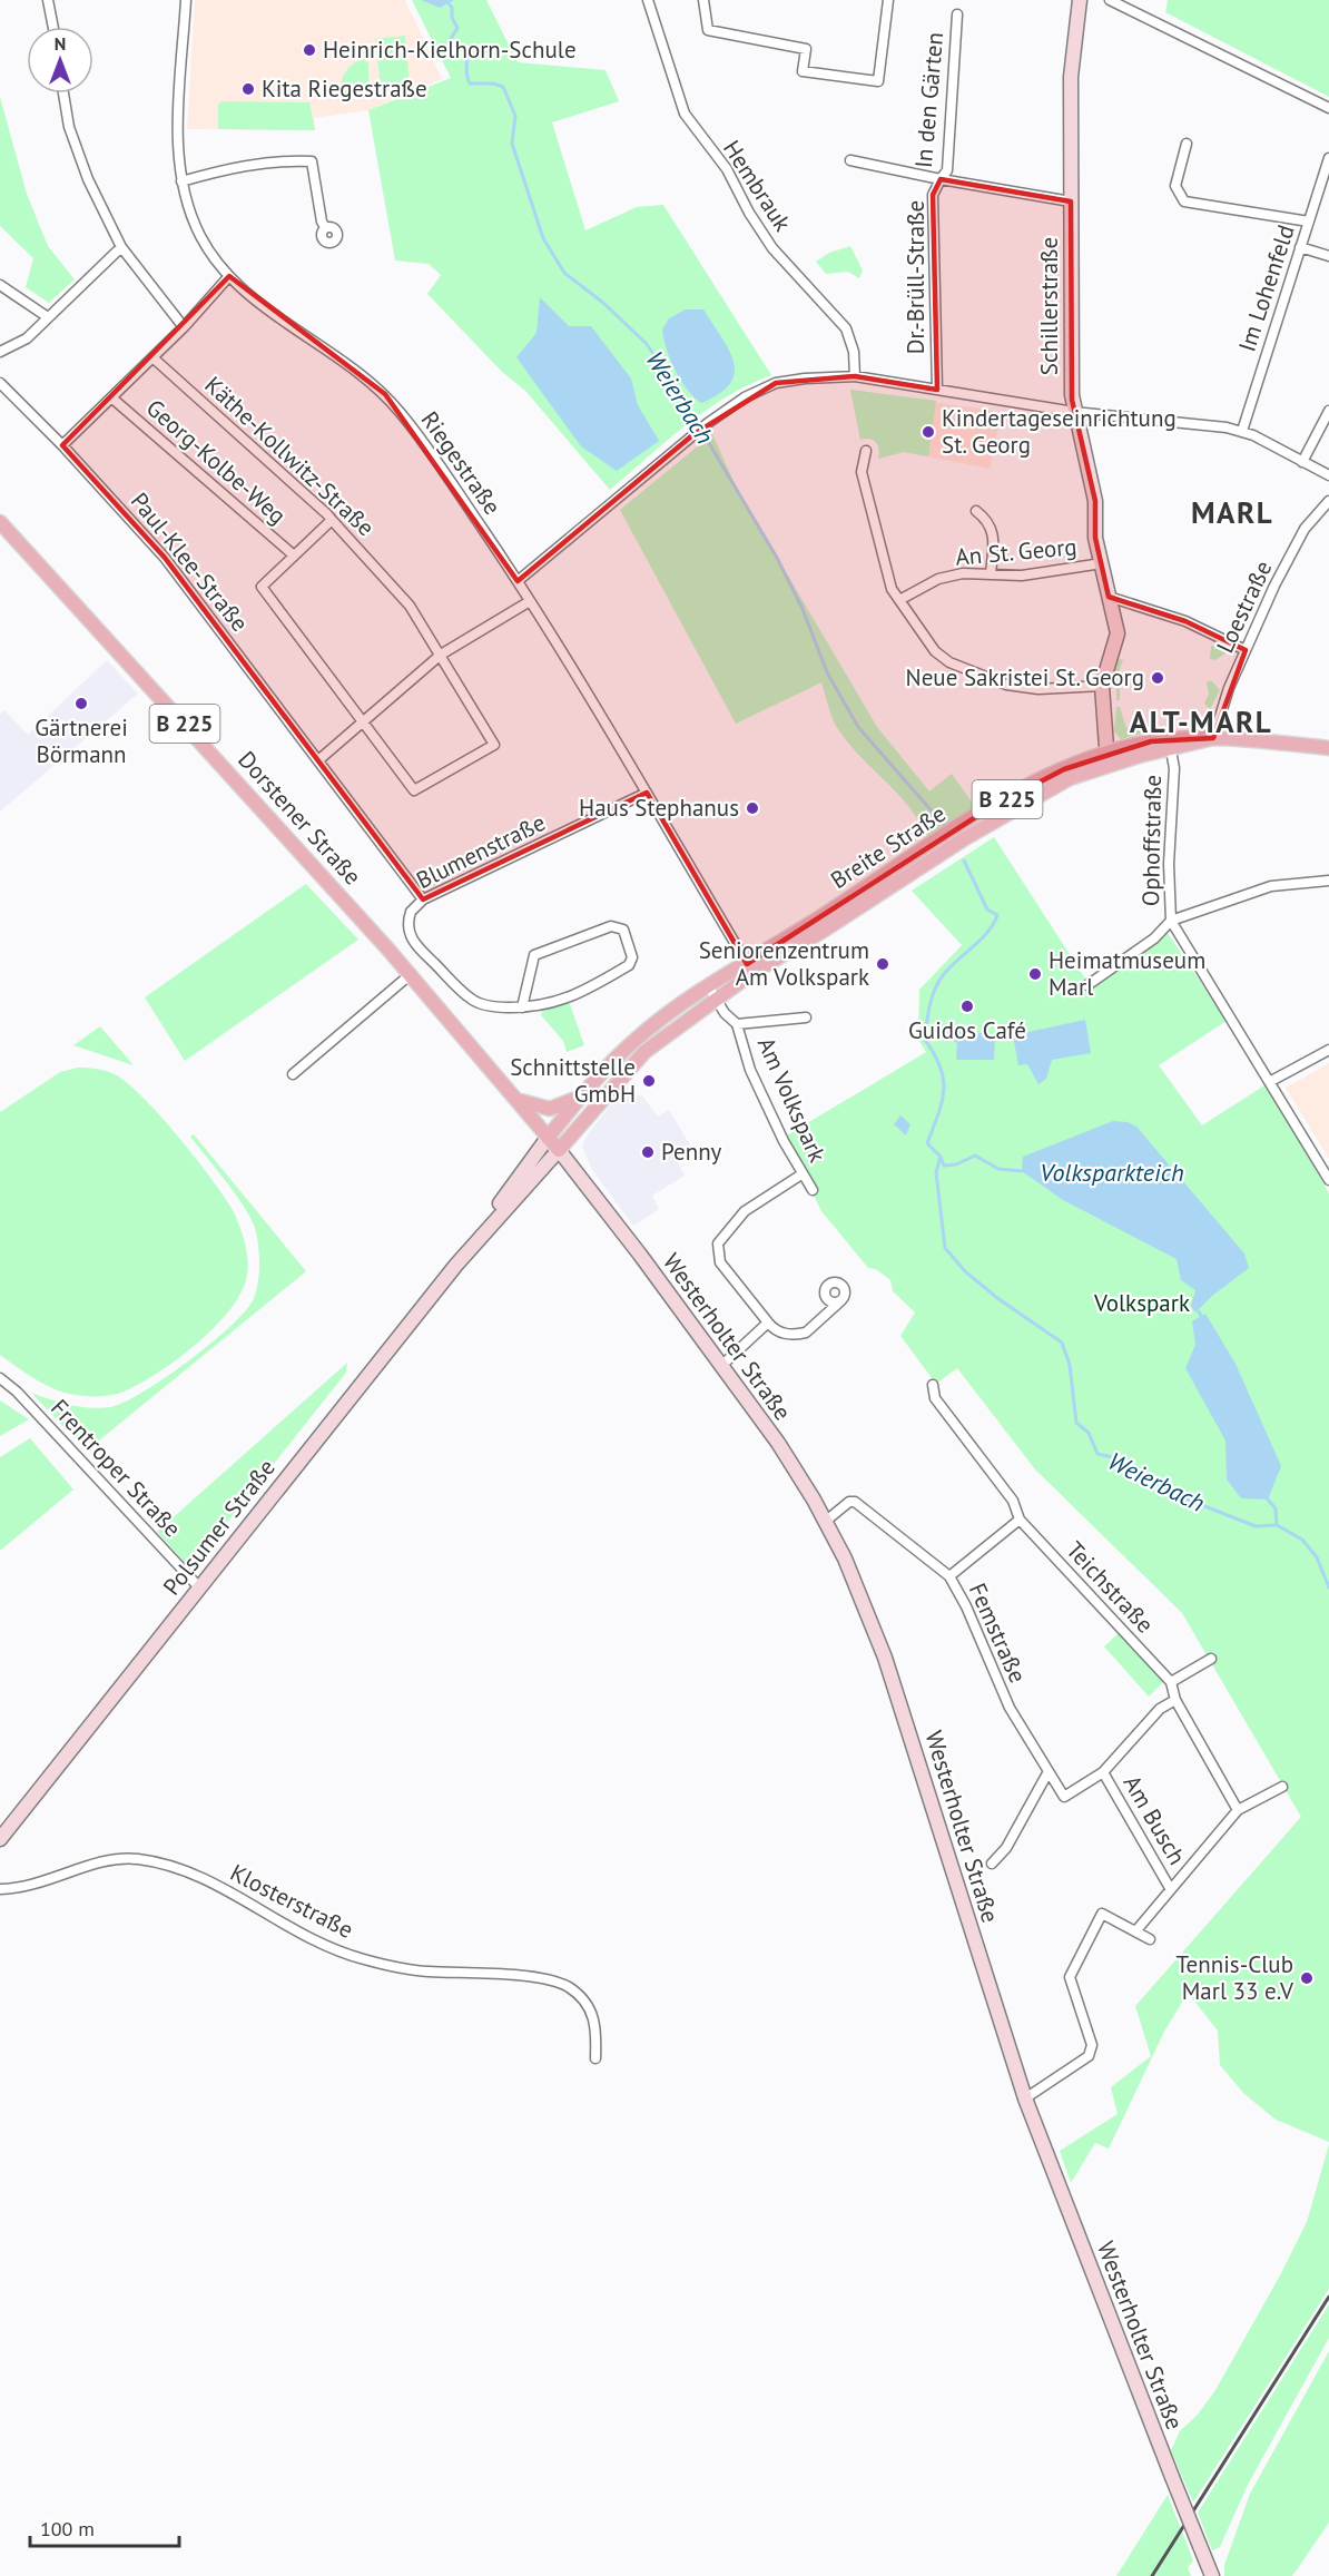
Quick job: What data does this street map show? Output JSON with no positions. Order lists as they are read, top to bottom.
{
  "streets": {
    "main road": [
      "Schillerstraße",
      "B 225",
      "Dorstener Straße",
      "Breite Straße",
      "Westerholter Straße",
      "Polsumer Straße"
    ],
    "street": [
      "In den Gärten",
      "Hembrauk",
      "Dr.-Brüll-Straße",
      "Im Lohenfeld",
      "Käthe-Kollwitz-Straße",
      "Georg-Kolbe-Weg",
      "Riegestraße",
      "An St. Georg",
      "Paul-Klee-Straße",
      "Loestraße",
      "Ophoffstraße",
      "Blumenstraße",
      "Am Volkspark",
      "Frentroper Straße",
      "Teichstraße",
      "Femstraße",
      "Am Busch",
      "Klosterstraße"
    ]
  },
  "crossings": [
    ["In den Gärten", "Dr.-Brüll-Straße"],
    ["In den Gärten", "Schillerstraße"],
    ["Schillerstraße", "An St. Georg"],
    ["Schillerstraße", "Breite Straße"],
    ["Riegestraße", "Breite Straße"],
    ["Riegestraße", "Blumenstraße"],
    ["Paul-Klee-Straße", "Blumenstraße"],
    ["Loestraße", "B 225"],
    ["Loestraße", "Breite Straße"],
    ["B 225", "Breite Straße"],
    ["Dorstener Straße", "Breite Straße"],
    ["Dorstener Straße", "Westerholter Straße"],
    ["Dorstener Straße", "Polsumer Straße"],
    ["Ophoffstraße", "Breite Straße"],
    ["Breite Straße", "Am Volkspark"],
    ["Breite Straße", "Westerholter Straße"],
    ["Breite Straße", "Polsumer Straße"],
    ["Westerholter Straße", "Polsumer Straße"],
    ["Westerholter Straße", "Femstraße"],
    ["Frentroper Straße", "Polsumer Straße"],
    ["Teichstraße", "Am Busch"],
    ["Femstraße", "Am Busch"]
  ],
  "districts": ["MARL", "ALT-MARL"],
  "water": ["Weierbach", "Volksparkteich"],
  "parks": ["Volkspark"],
  "places": [
    "Heinrich-Kielhorn-Schule",
    "Kita Riegestraße",
    "Kindertageseinrichtung St. Georg",
    "Neue Sakristei St. Georg",
    "Gärtnerei Börmann",
    "Haus Stephanus",
    "Seniorenzentrum Am Volkspark",
    "Heimatmuseum Marl",
    "Guidos Café",
    "Schnittstelle GmbH",
    "Penny",
    "Tennis-Club Marl 33 e.V"
  ],
  "scale_bar": "100 m",
  "north": "top"
}
